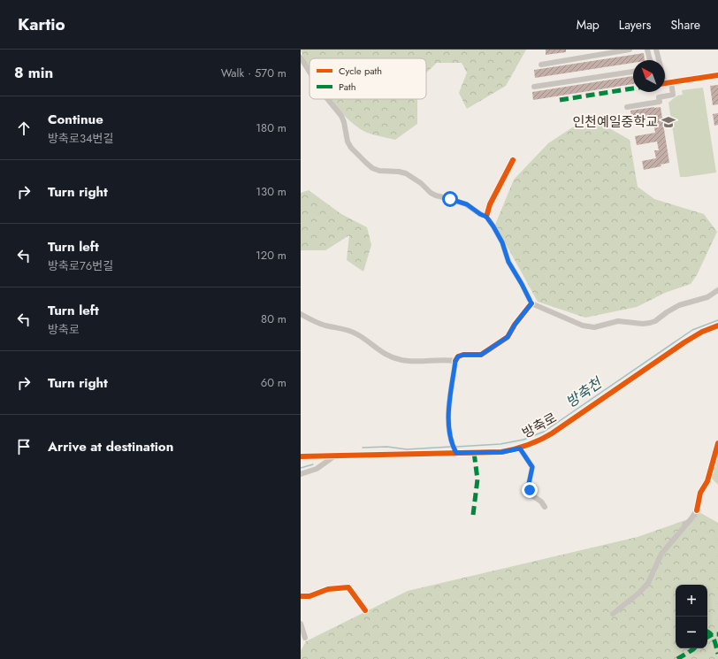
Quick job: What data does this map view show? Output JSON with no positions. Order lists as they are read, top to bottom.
{
  "streets": {
    "street": ["방축로"]
  },
  "water": ["방축천"],
  "places": {
    "school or university": ["인천예일중학교"]
  },
  "legend": ["Cycle path", "Path"],
  "north": "top left",
  "page": {
    "header": "Kartio",
    "nav": ["Map", "Layers", "Share"],
    "heading": ["8 min", "Walk · 570 m"],
    "list": [
      ["Continue", "방축로34번길", "180 m"],
      ["Turn right", "130 m"],
      ["Turn left", "방축로76번길", "120 m"],
      ["Turn left", "방축로", "80 m"],
      ["Turn right", "60 m"],
      "Arrive at destination"
    ],
    "map_buttons": ["+", "−"]
  }
}
